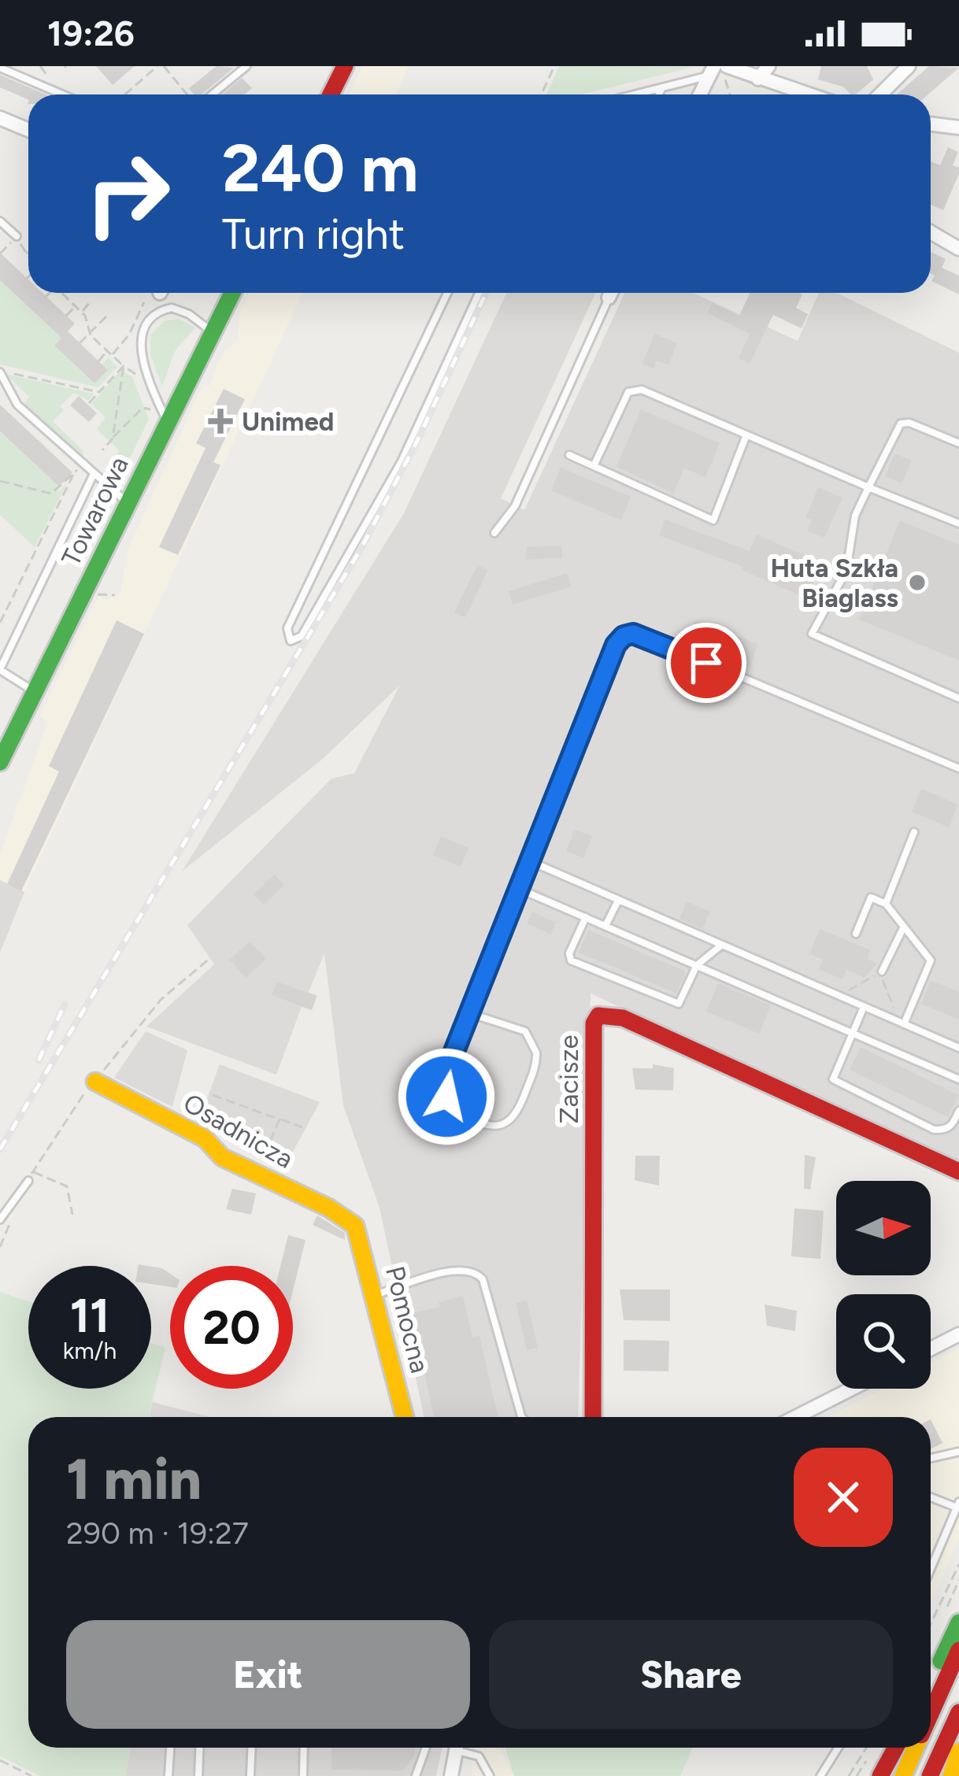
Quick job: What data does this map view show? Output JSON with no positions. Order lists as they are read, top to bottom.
{
  "streets": {
    "main road": [
      "Towarowa",
      "Zacisze",
      "Osadnicza",
      "Pomocna"
    ]
  },
  "crossings": [
    ["Osadnicza", "Pomocna"]
  ],
  "places": {
    "health": ["Unimed"],
    "other": ["Huta Szkła Biaglass"]
  },
  "north": "right",
  "page": {
    "status": "19:26",
    "turn": ["240 m", "Turn right"],
    "speed": "11 km/h",
    "limit": "20",
    "heading": ["1 min", "290 m · 19:27"],
    "buttons": ["Exit", "Share"]
  }
}
